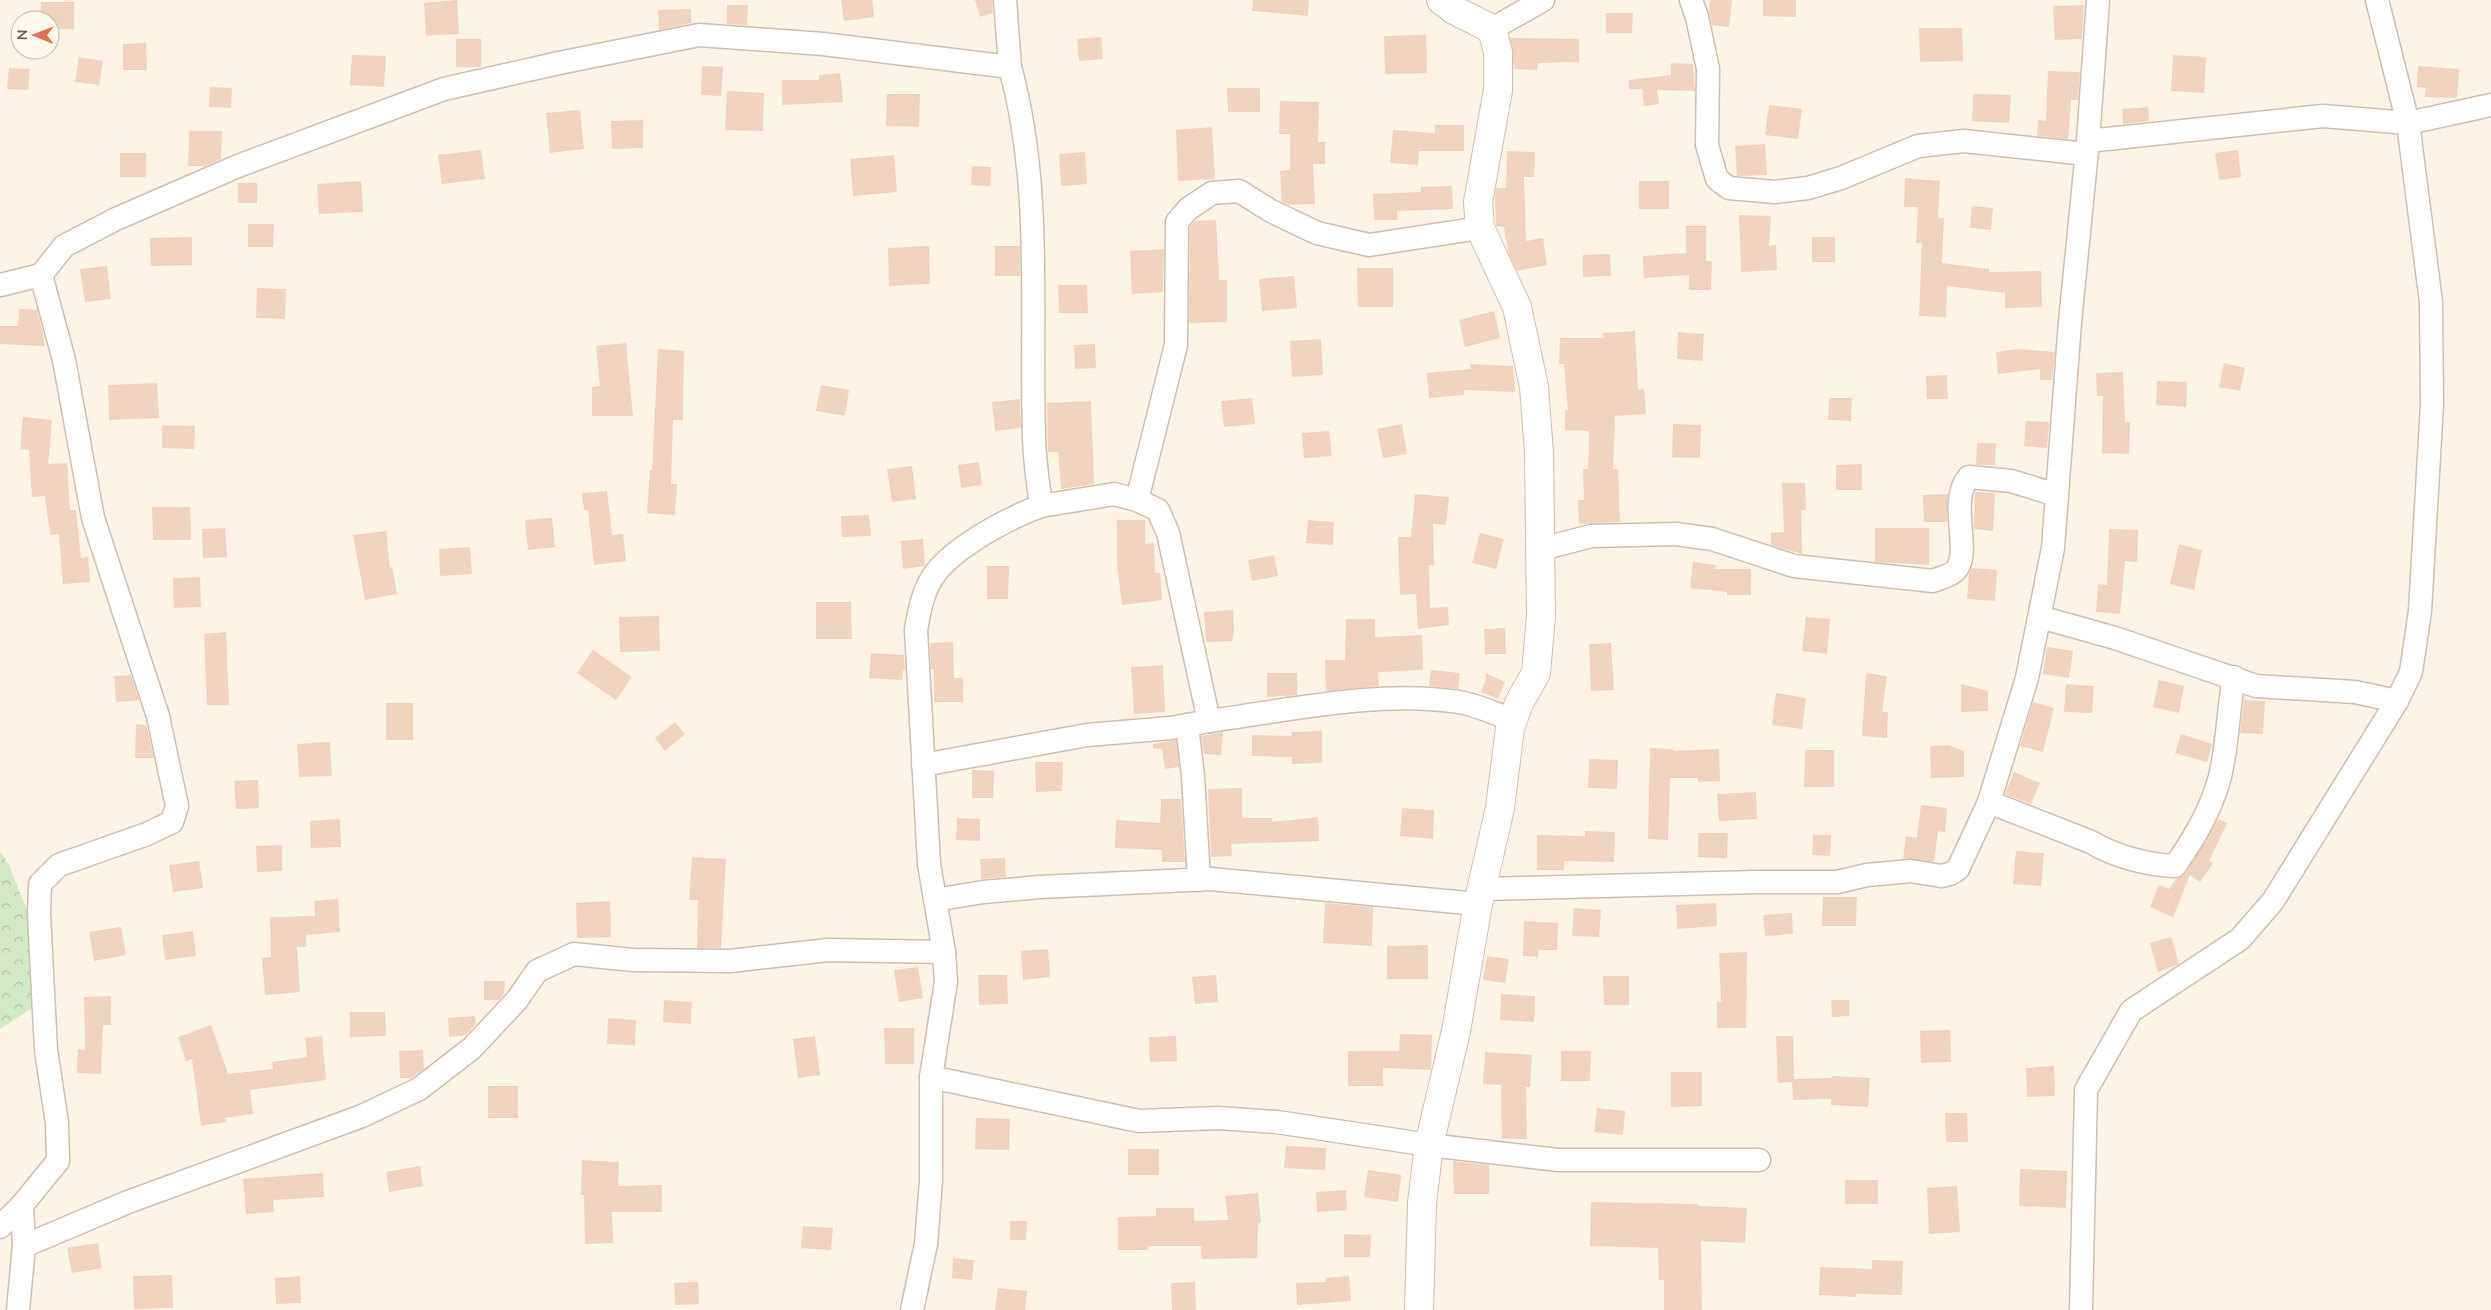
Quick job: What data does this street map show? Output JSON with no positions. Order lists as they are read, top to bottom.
{
  "north": "left"
}
